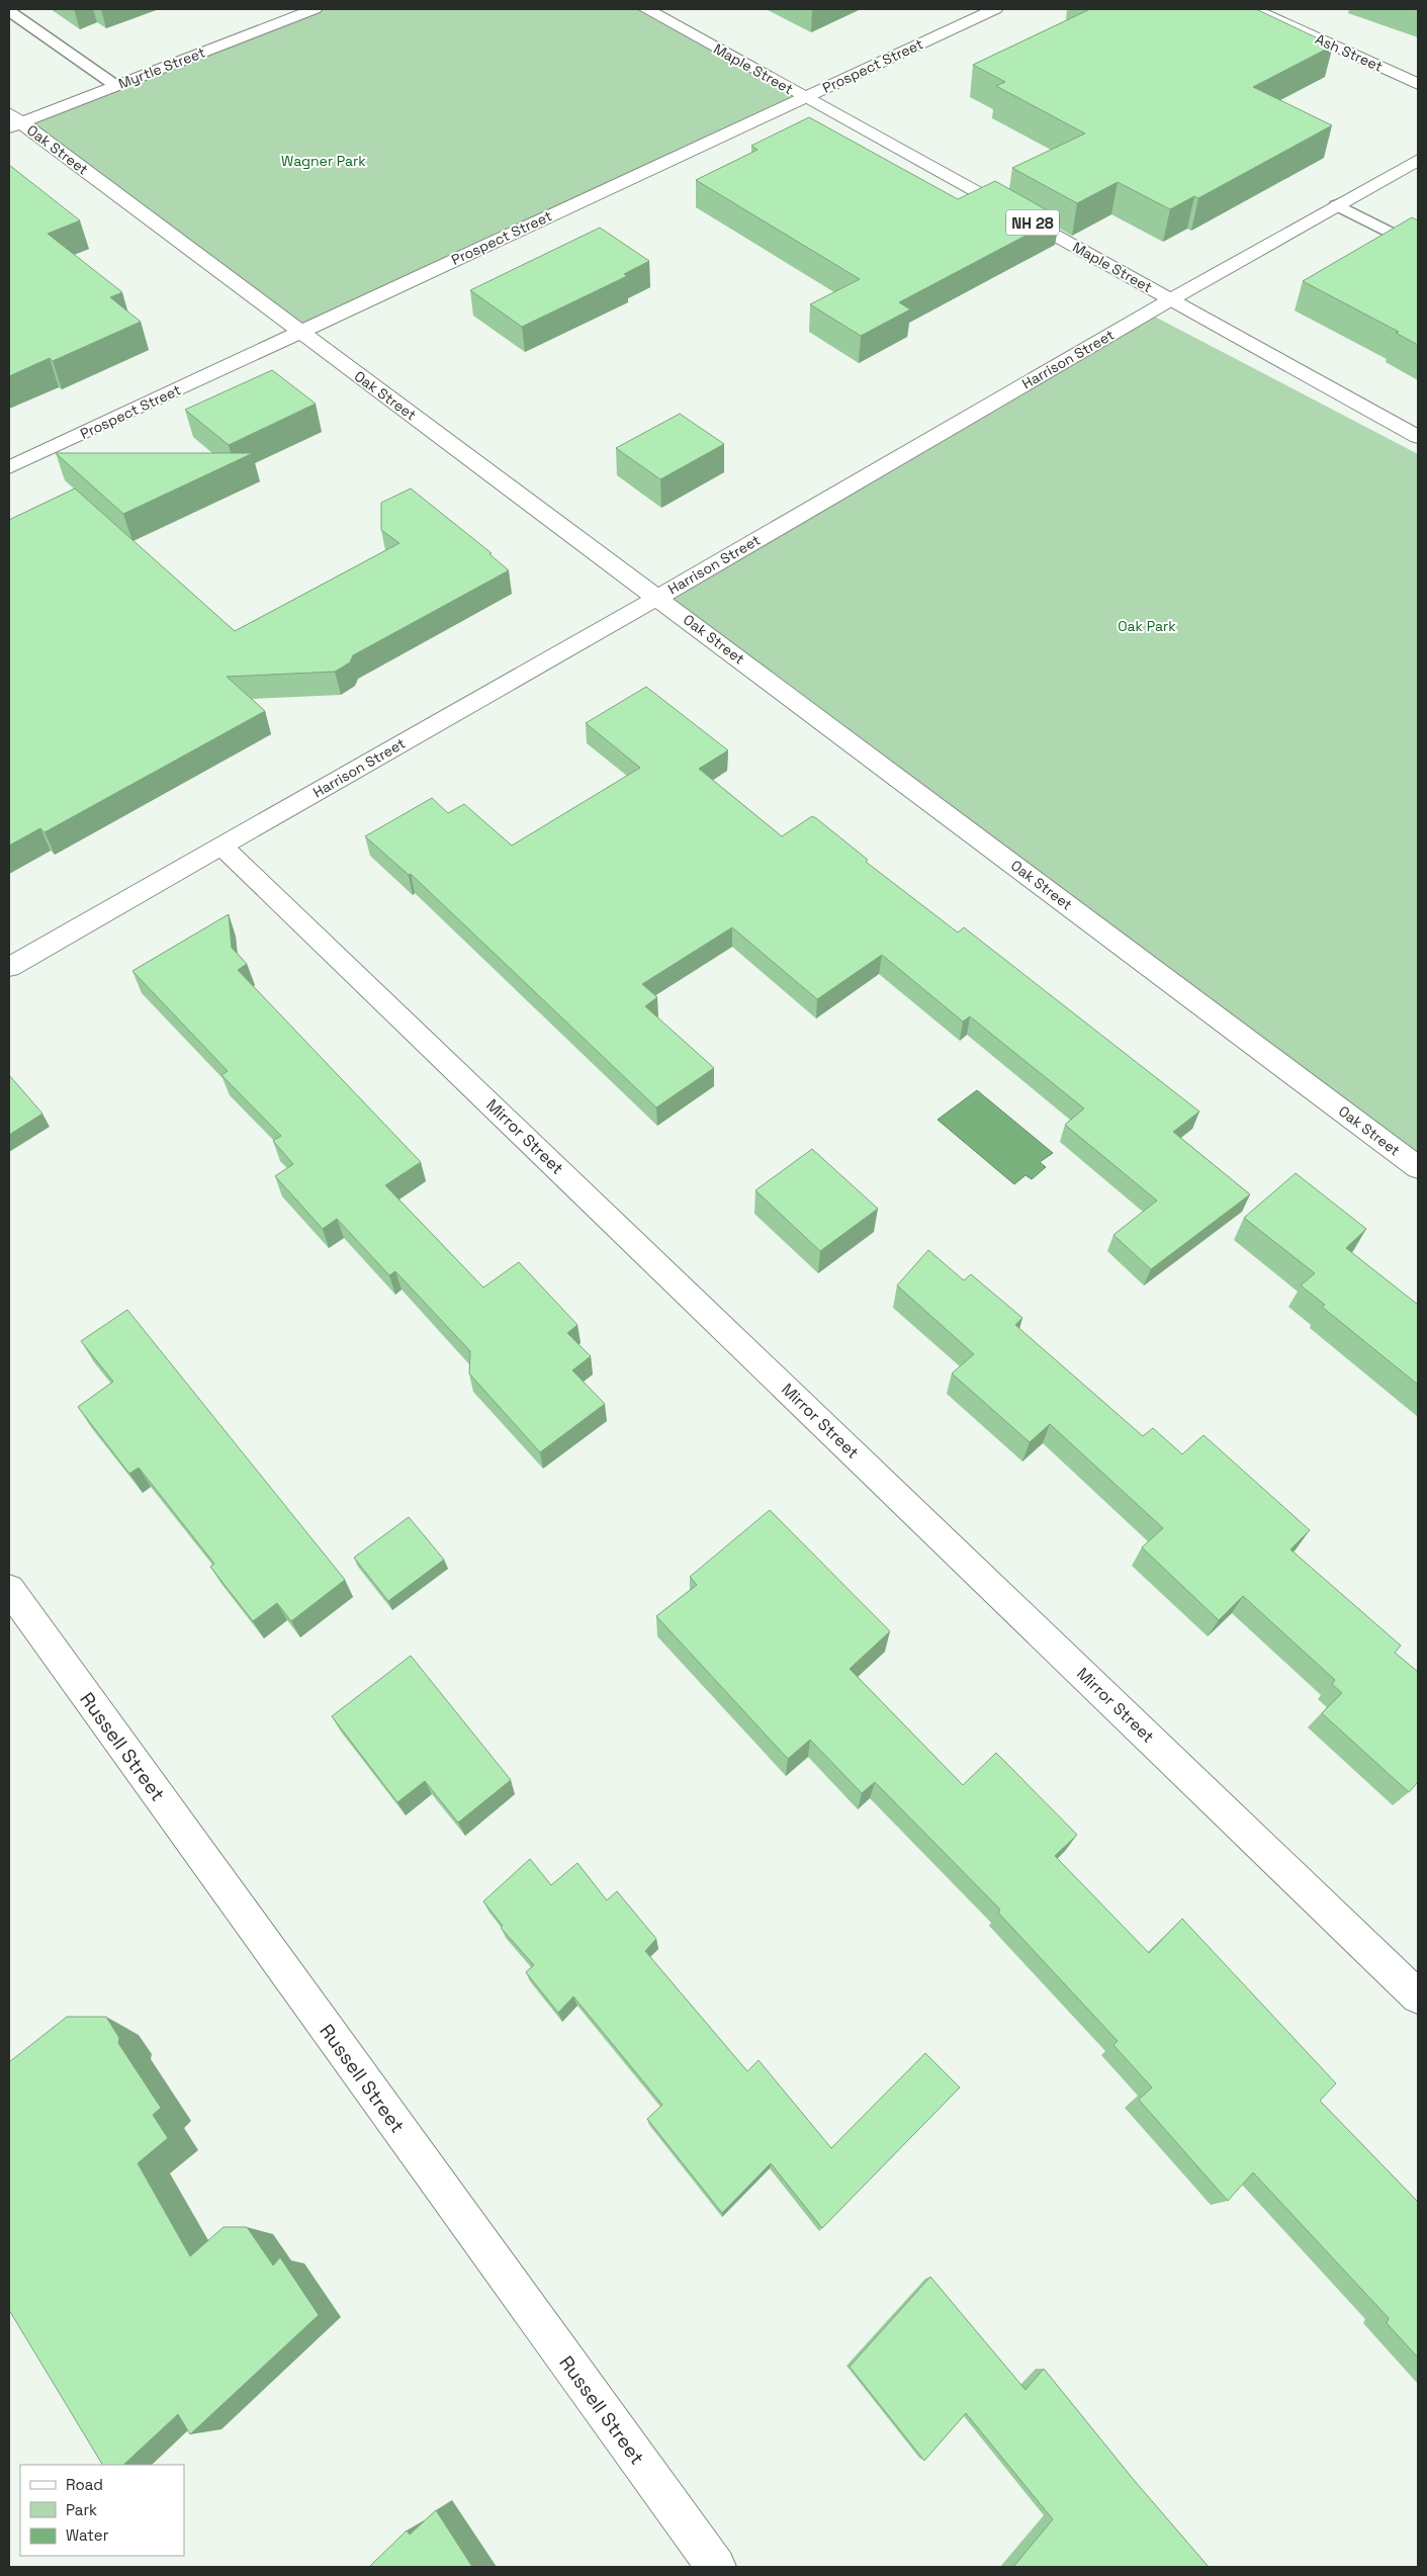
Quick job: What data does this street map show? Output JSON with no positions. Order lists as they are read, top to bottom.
{
  "streets": {
    "street": [
      "Ash Street",
      "Prospect Street",
      "Myrtle Street",
      "Maple Street",
      "Oak Street",
      "NH 28",
      "Harrison Street",
      "Mirror Street",
      "Russell Street"
    ]
  },
  "crossings": [
    ["Prospect Street", "Maple Street"],
    ["Prospect Street", "Oak Street"],
    ["Myrtle Street", "Oak Street"],
    ["Maple Street", "Harrison Street"],
    ["Oak Street", "Harrison Street"],
    ["Harrison Street", "Mirror Street"]
  ],
  "parks": ["Wagner Park", "Oak Park"],
  "legend": ["Road", "Park", "Water"]
}
